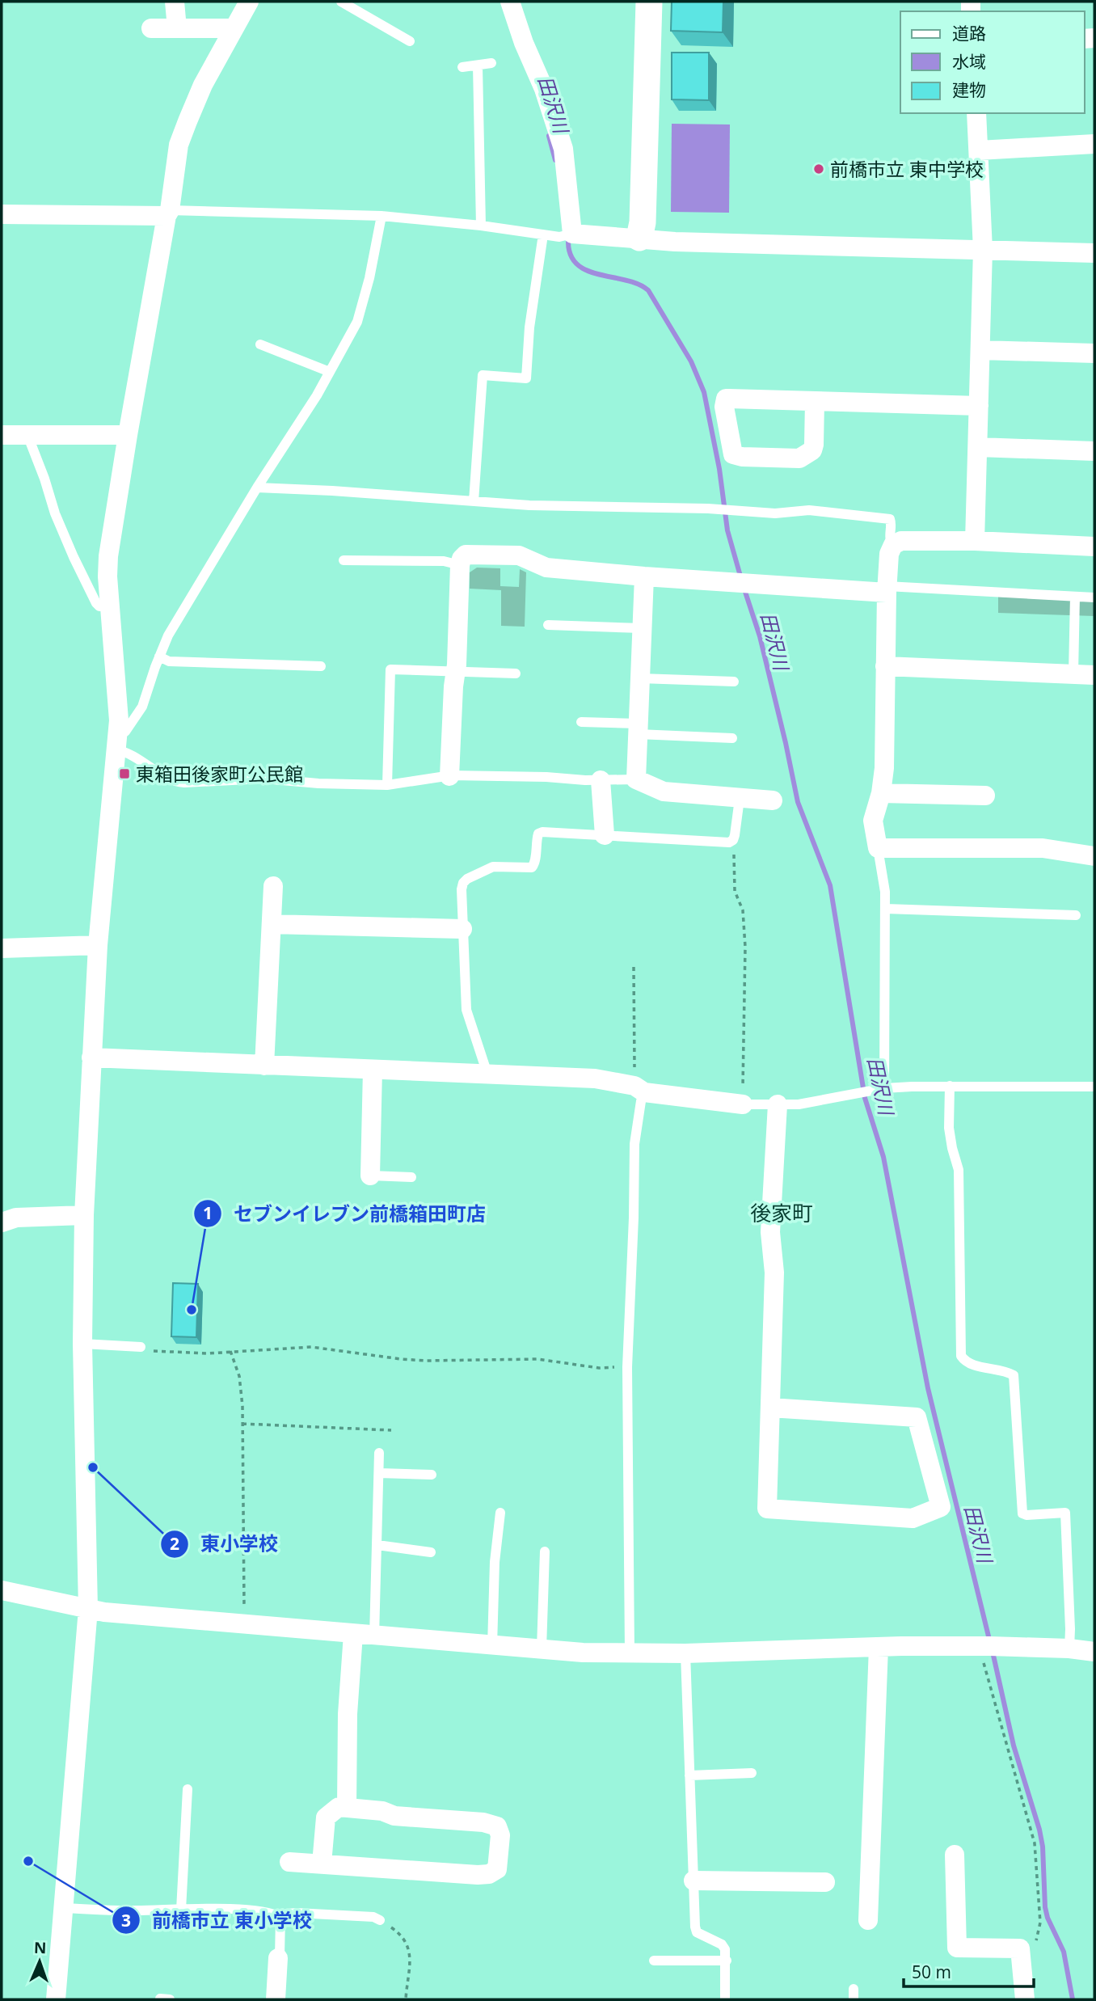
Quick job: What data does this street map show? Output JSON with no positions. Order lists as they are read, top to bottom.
{
  "districts": ["後家町"],
  "water": ["田沢川"],
  "places": {
    "other": [
      "前橋市立 東中学校",
      "セブンイレブン前橋箱田町店",
      "東小学校",
      "前橋市立 東小学校"
    ],
    "transit": ["東箱田後家町公民館"]
  },
  "legend": ["道路", "水域", "建物"],
  "scale_bar": "50 m",
  "north": "top"
}
